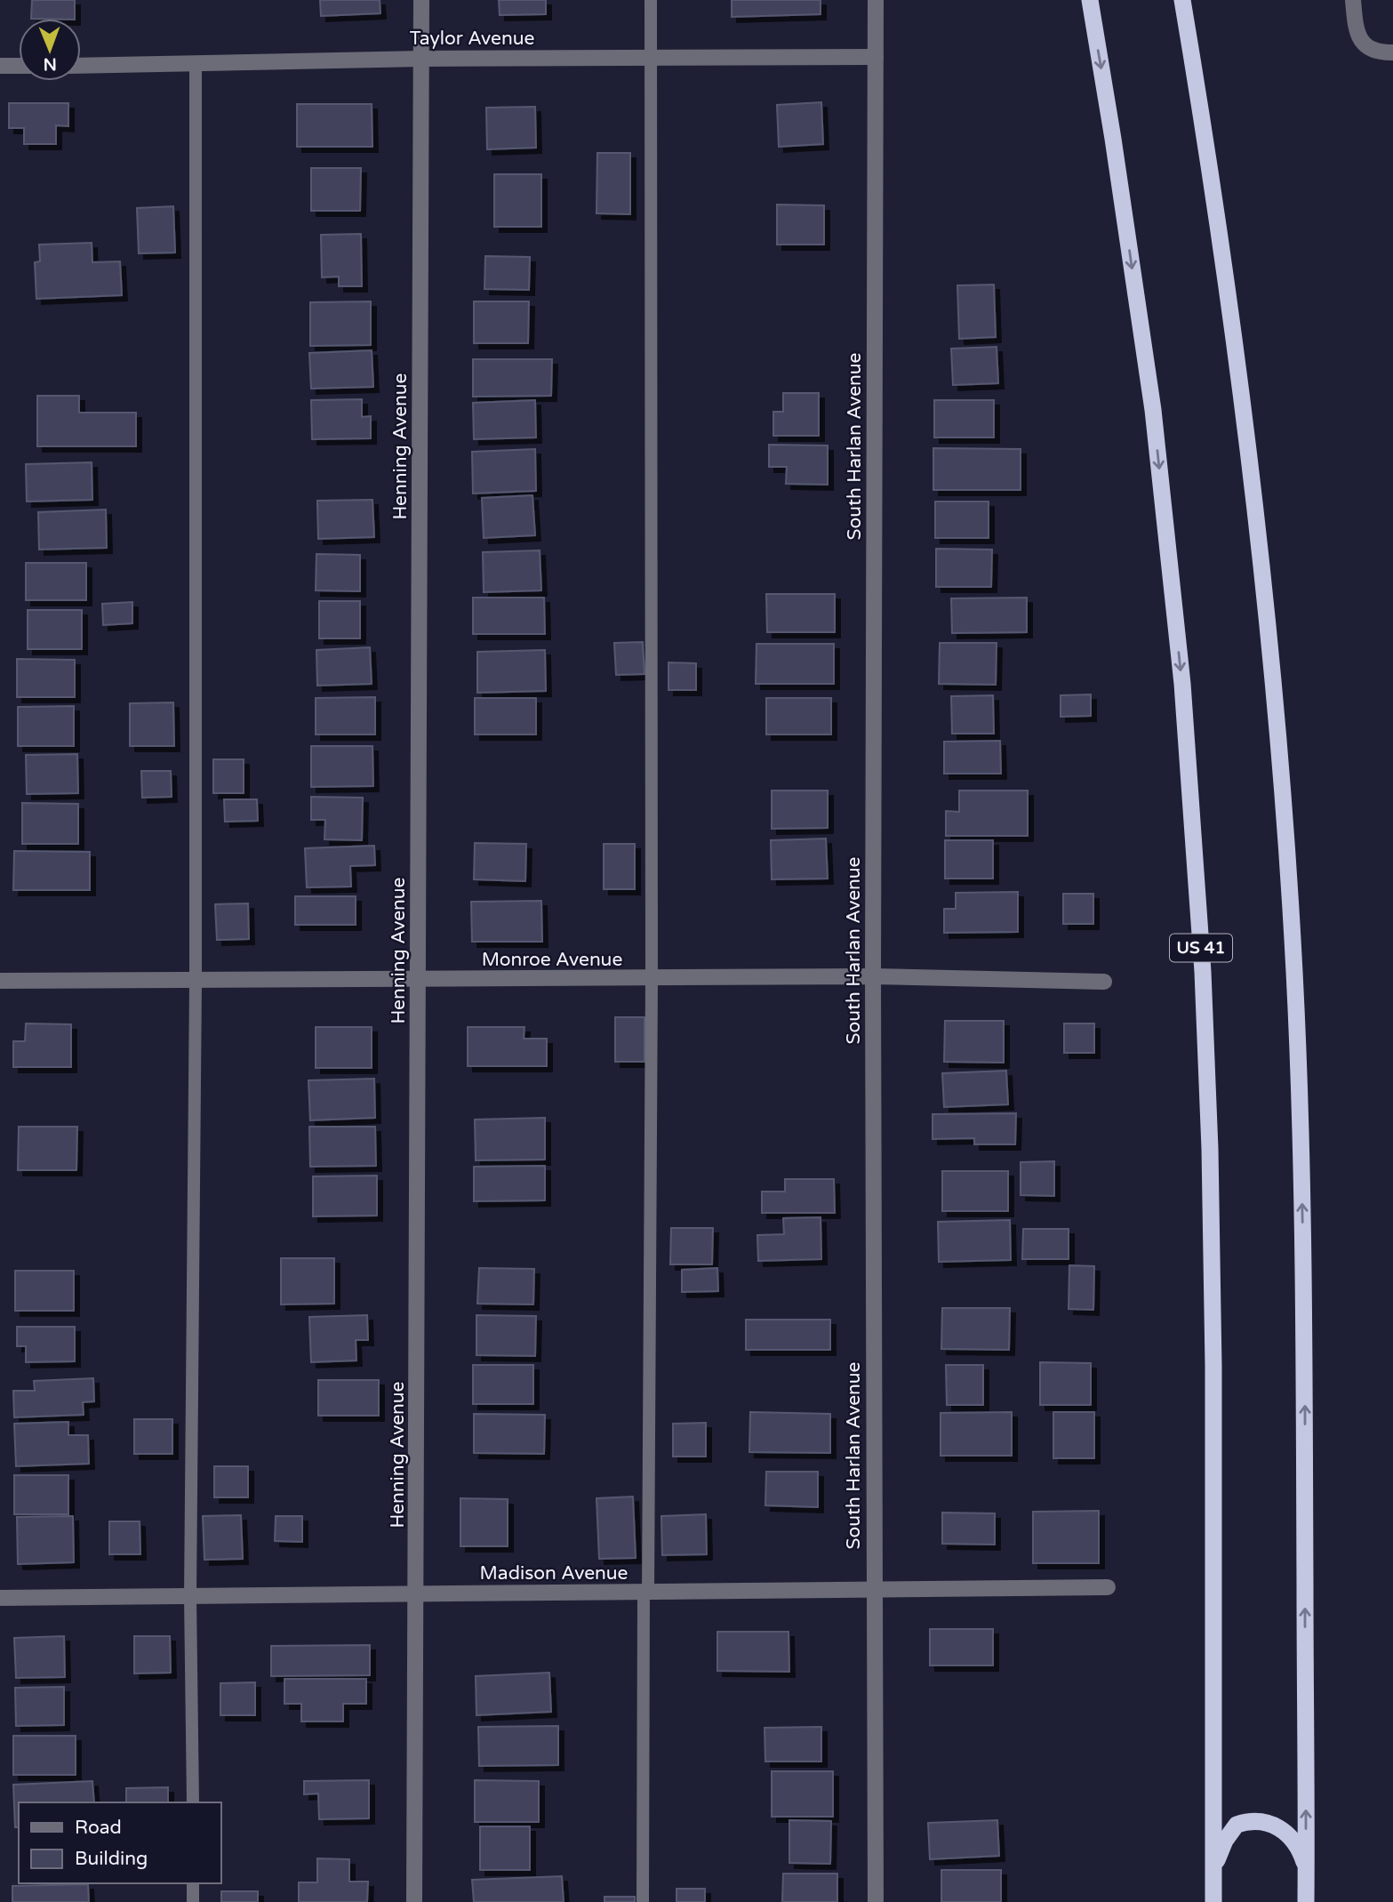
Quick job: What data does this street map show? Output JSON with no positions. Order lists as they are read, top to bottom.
{
  "streets": {
    "highway": ["US 41"],
    "street": [
      "Taylor Avenue",
      "Henning Avenue",
      "South Harlan Avenue",
      "Monroe Avenue",
      "Madison Avenue"
    ]
  },
  "crossings": [
    ["Taylor Avenue", "Henning Avenue"],
    ["Taylor Avenue", "South Harlan Avenue"],
    ["Henning Avenue", "Monroe Avenue"],
    ["Henning Avenue", "Madison Avenue"],
    ["South Harlan Avenue", "Monroe Avenue"],
    ["South Harlan Avenue", "Madison Avenue"]
  ],
  "legend": ["Road", "Building"],
  "north": "bottom"
}
